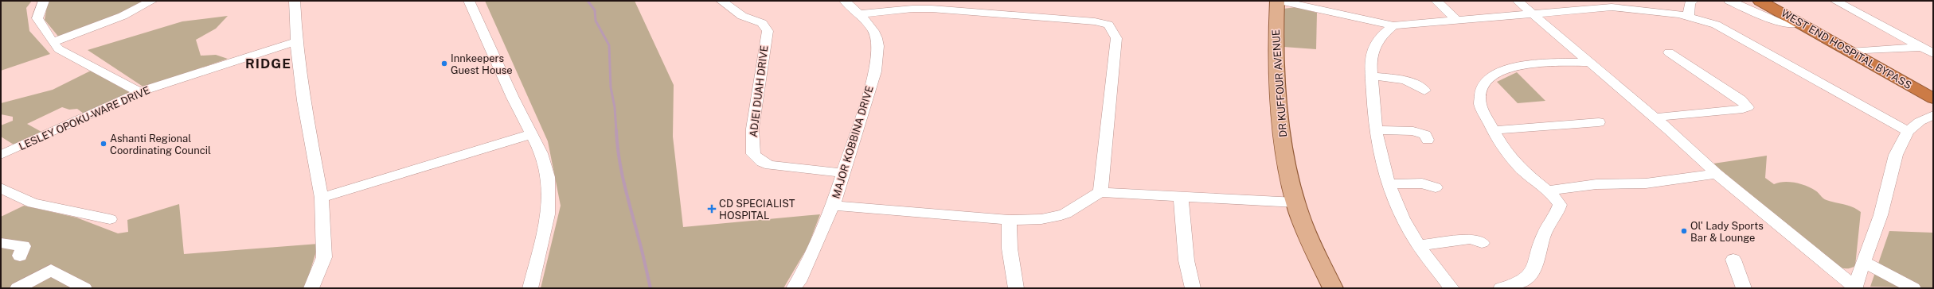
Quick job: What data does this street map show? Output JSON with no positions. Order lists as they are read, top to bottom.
{
  "streets": {
    "highway": ["WEST END HOSPITAL BYPASS"],
    "main road": ["DR KUFFOUR AVENUE"],
    "street": ["ADJEI DUAH DRIVE", "LESLEY OPOKU-WARE DRIVE", "MAJOR KOBBINA DRIVE"]
  },
  "crossings": [
    ["ADJEI DUAH DRIVE", "MAJOR KOBBINA DRIVE"]
  ],
  "districts": ["RIDGE"],
  "places": {
    "other": ["Innkeepers Guest House", "Ashanti Regional Coordinating Council", "Ol' Lady Sports Bar & Lounge"],
    "health": ["CD SPECIALIST HOSPITAL"]
  }
}
